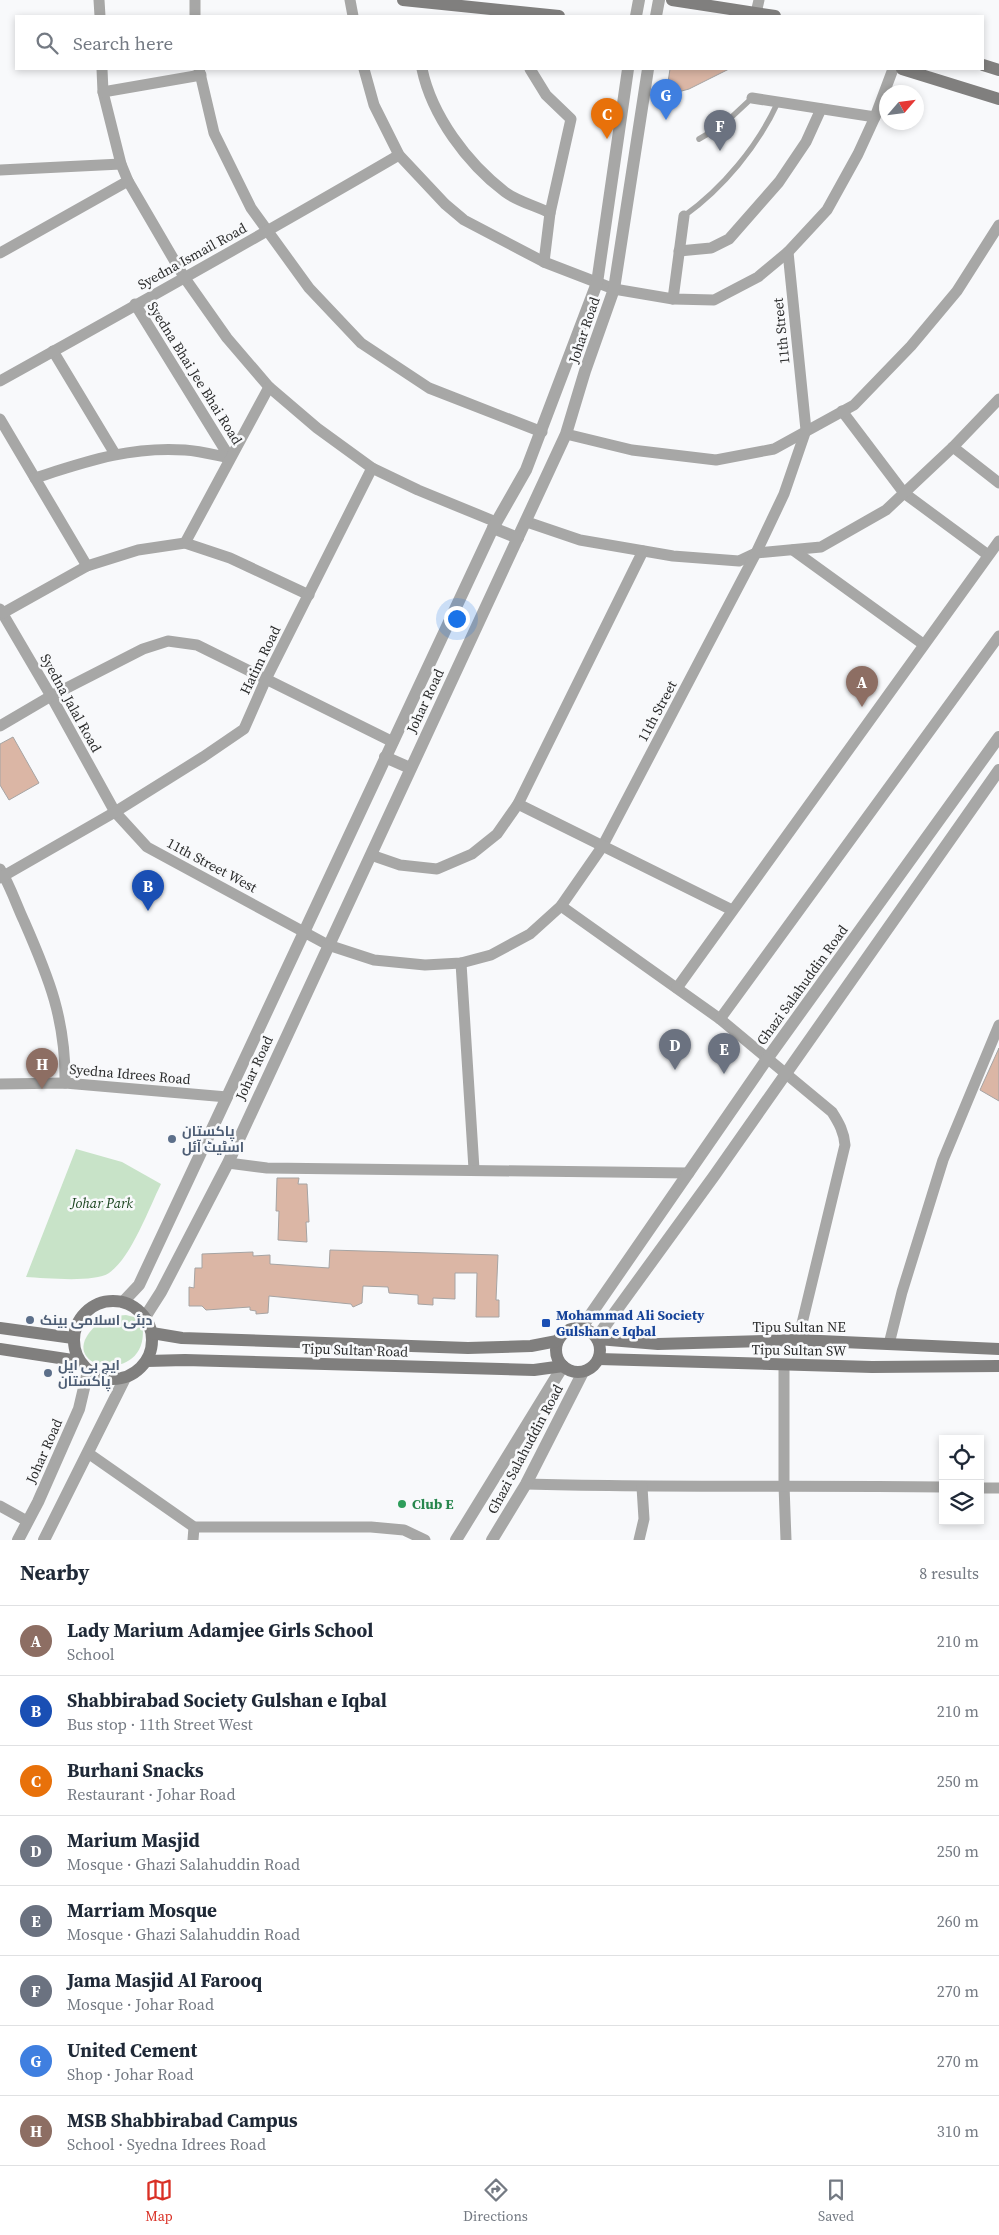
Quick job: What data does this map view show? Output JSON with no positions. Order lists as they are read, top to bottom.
{
  "streets": {
    "main road": ["Tipu Sultan NE", "Tipu Sultan Road", "Tipu Sultan SW"],
    "street": [
      "Syedna Ismail Road",
      "Johar Road",
      "11th Street",
      "Syedna Bhai Jee Bhai Road",
      "Hatim Road",
      "Syedna Jalal Road",
      "11th Street West",
      "Ghazi Salahuddin Road",
      "Syedna Idrees Road"
    ]
  },
  "crossings": [
    ["Syedna Ismail Road", "Syedna Bhai Jee Bhai Road"],
    ["Johar Road", "11th Street"],
    ["Johar Road", "11th Street West"],
    ["Johar Road", "Syedna Idrees Road"],
    ["Johar Road", "Tipu Sultan Road"],
    ["11th Street", "11th Street West"],
    ["Hatim Road", "Syedna Jalal Road"],
    ["Hatim Road", "11th Street West"],
    ["Syedna Jalal Road", "11th Street West"],
    ["Ghazi Salahuddin Road", "Tipu Sultan NE"],
    ["Ghazi Salahuddin Road", "Tipu Sultan Road"],
    ["Ghazi Salahuddin Road", "Tipu Sultan SW"],
    ["Tipu Sultan NE", "Tipu Sultan Road"],
    ["Tipu Sultan NE", "Tipu Sultan SW"],
    ["Tipu Sultan Road", "Tipu Sultan SW"]
  ],
  "parks": ["Johar Park"],
  "places": {
    "other": [
      "پاکستان اسٹیٹ آئل",
      "دبئی اسلامی بینک",
      "ایچ بی ایل پاکستان",
      "Club E"
    ],
    "transit": ["Mohammad Ali Society Gulshan e Iqbal"]
  },
  "north": "top right",
  "page": {
    "search": "Search here",
    "pins": [
      "G",
      "C",
      "F",
      "A",
      "B",
      "D",
      "E",
      "H"
    ],
    "heading": ["Nearby", "8 results"],
    "list": [
      {
        "mark": "A",
        "name": "Lady Marium Adamjee Girls School",
        "note": "School",
        "value": "210 m"
      },
      {
        "mark": "B",
        "name": "Shabbirabad Society Gulshan e Iqbal",
        "note": "Bus stop · 11th Street West",
        "value": "210 m"
      },
      {
        "mark": "C",
        "name": "Burhani Snacks",
        "note": "Restaurant · Johar Road",
        "value": "250 m"
      },
      {
        "mark": "D",
        "name": "Marium Masjid",
        "note": "Mosque · Ghazi Salahuddin Road",
        "value": "250 m"
      },
      {
        "mark": "E",
        "name": "Marriam Mosque",
        "note": "Mosque · Ghazi Salahuddin Road",
        "value": "260 m"
      },
      {
        "mark": "F",
        "name": "Jama Masjid Al Farooq",
        "note": "Mosque · Johar Road",
        "value": "270 m"
      },
      {
        "mark": "G",
        "name": "United Cement",
        "note": "Shop · Johar Road",
        "value": "270 m"
      },
      {
        "mark": "H",
        "name": "MSB Shabbirabad Campus",
        "note": "School · Syedna Idrees Road",
        "value": "310 m"
      }
    ],
    "nav": ["Map", "Directions", "Saved"]
  }
}
